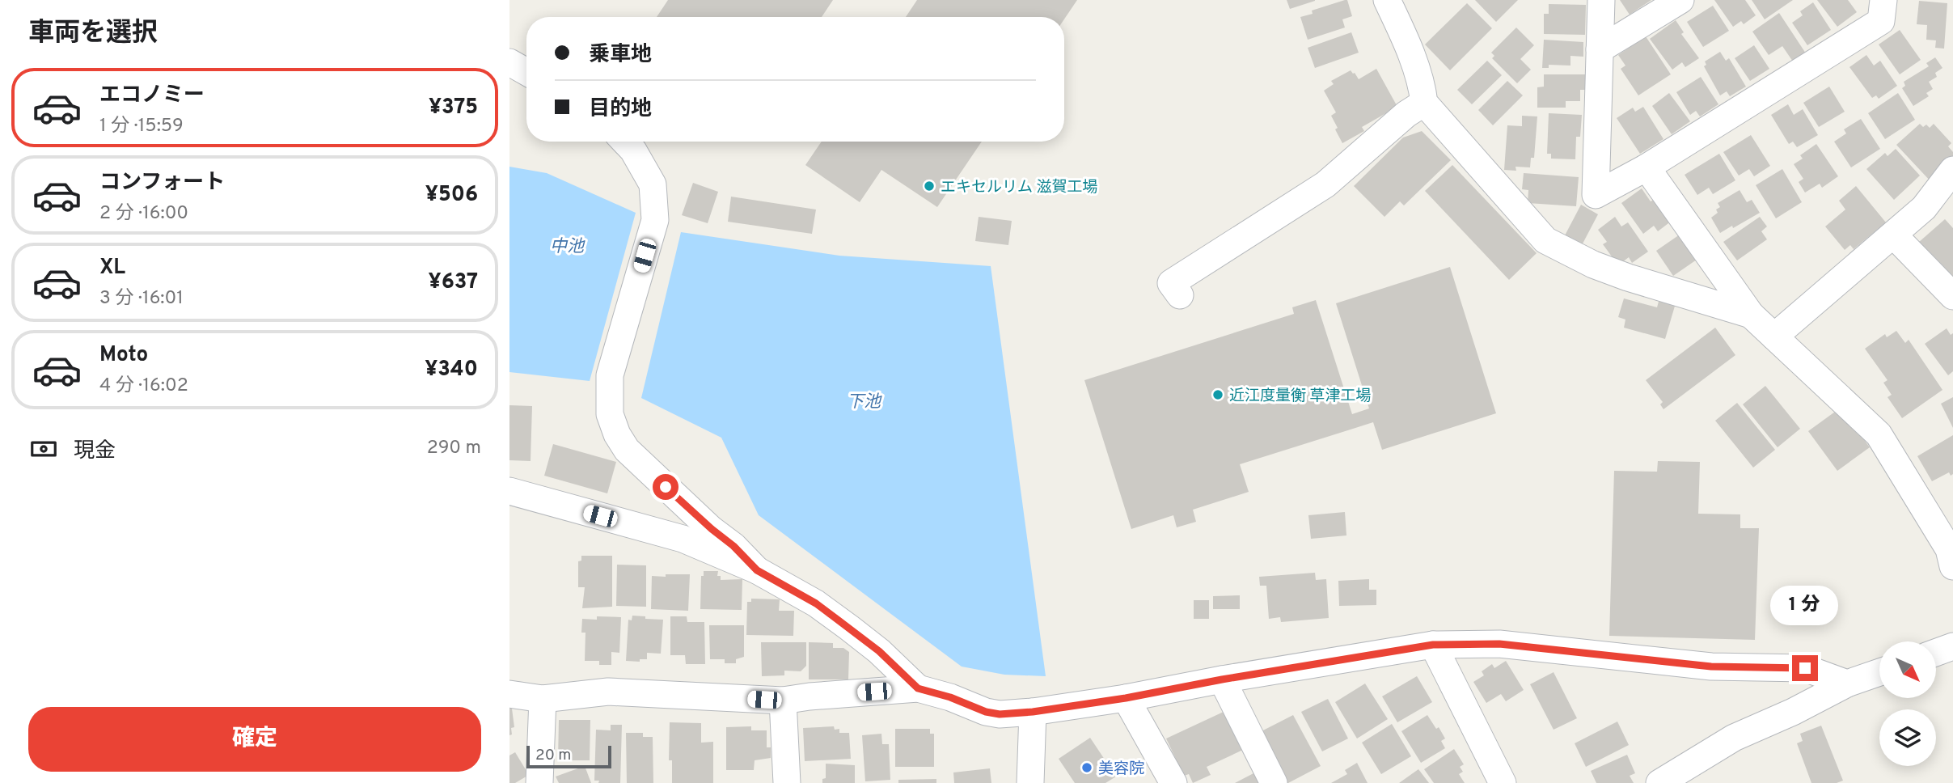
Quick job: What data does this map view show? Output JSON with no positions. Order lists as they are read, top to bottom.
{
  "water": ["中池", "下池"],
  "places": ["エキセルリム 滋賀工場", "近江度量衡 草津工場", "美容院"],
  "scale_bar": "20 m",
  "north": "bottom right",
  "page": {
    "heading": "車両を選択",
    "banner": ["乗車地", "目的地"],
    "list": [
      {
        "name": "エコノミー",
        "note": "1 分 · 15:59",
        "value": "¥375"
      },
      {
        "name": "コンフォート",
        "note": "2 分 · 16:00",
        "value": "¥506"
      },
      {
        "name": "XL",
        "note": "3 分 · 16:01",
        "value": "¥637"
      },
      {
        "name": "Moto",
        "note": "4 分 · 16:02",
        "value": "¥340"
      }
    ],
    "pay": ["現金", "290 m"],
    "bubble": "1 分",
    "buttons": "確定",
    "scale": "20 m"
  }
}
